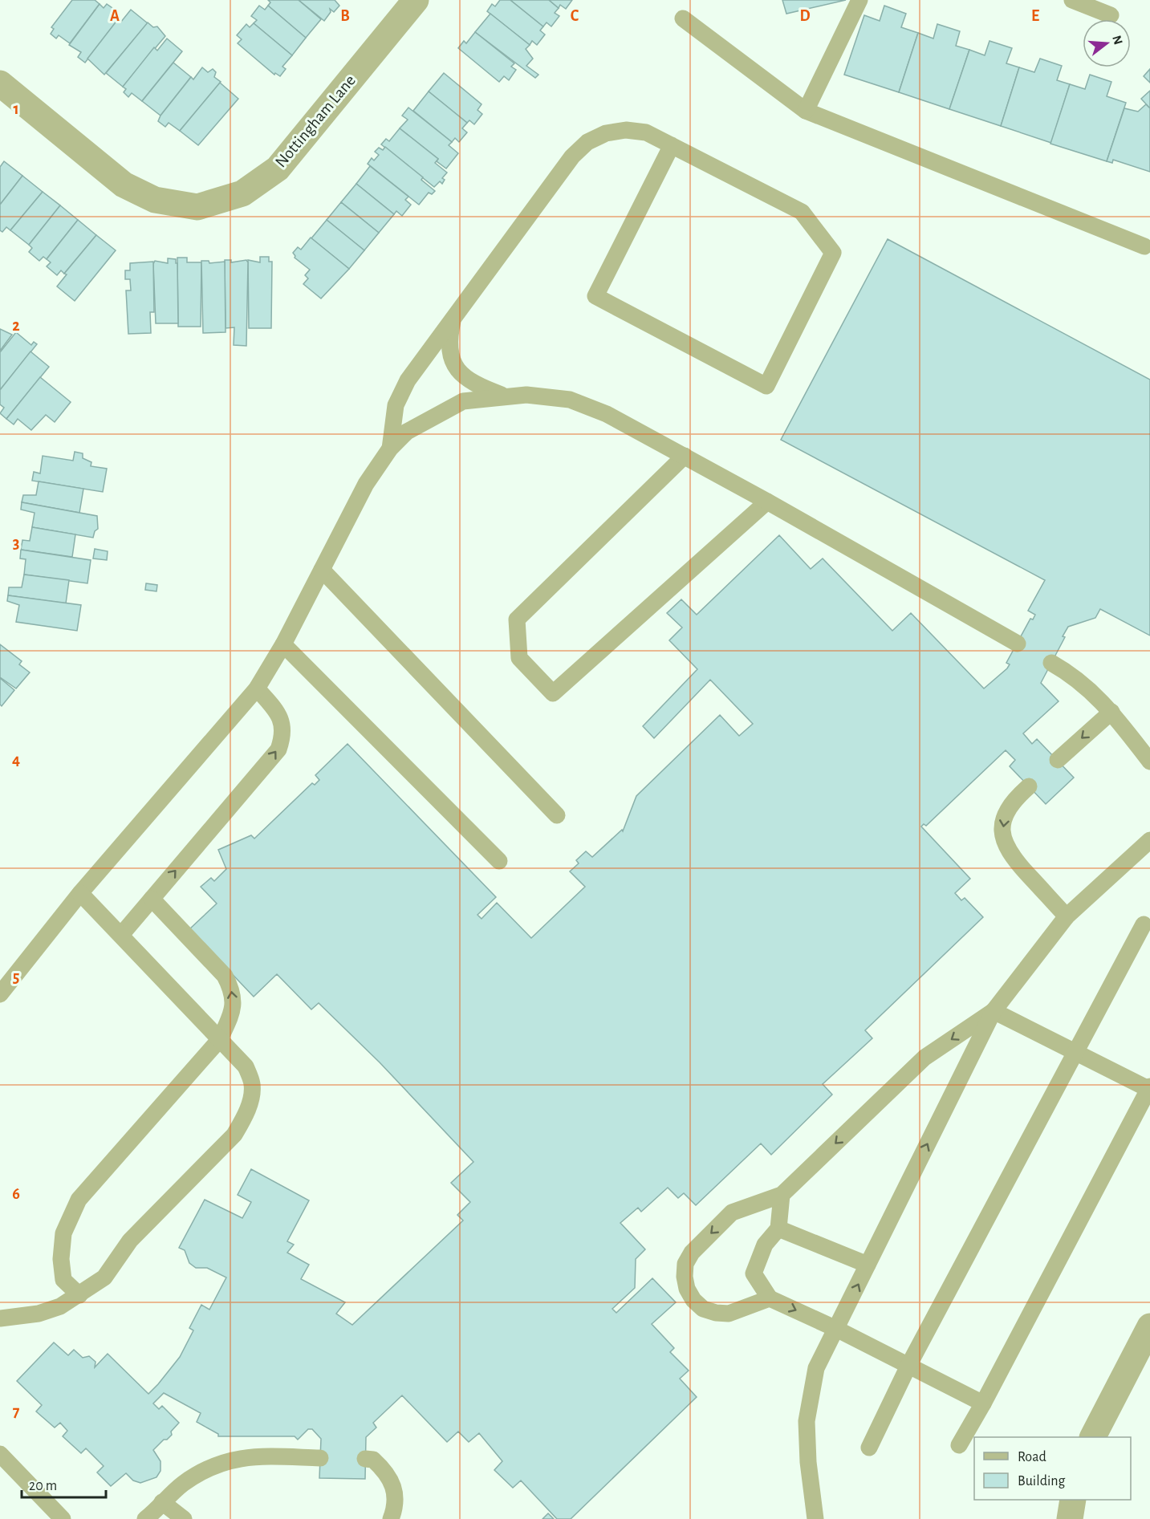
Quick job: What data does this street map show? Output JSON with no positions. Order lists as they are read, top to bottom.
{
  "streets": {
    "street": ["Nottingham Lane"]
  },
  "legend": ["Road", "Building"],
  "scale_bar": "20 m",
  "north": "right",
  "grid": {
    "columns": [
      "A",
      "B",
      "C",
      "D",
      "E"
    ],
    "rows": [
      "1",
      "2",
      "3",
      "4",
      "5",
      "6",
      "7"
    ]
  }
}
